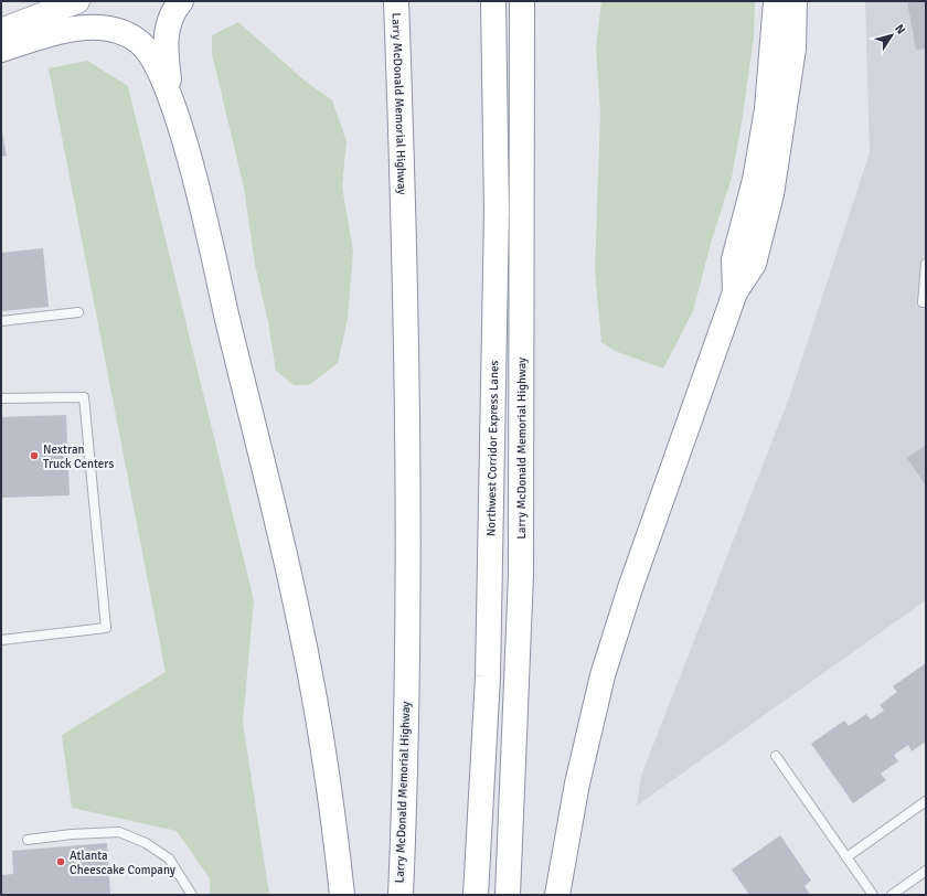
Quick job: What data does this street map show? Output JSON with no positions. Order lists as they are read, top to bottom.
{
  "streets": {
    "main road": ["Larry McDonald Memorial Highway", "Northwest Corridor Express Lanes"]
  },
  "places": ["Nextran Truck Centers", "Atlanta Cheescake Company"],
  "north": "top right"
}
